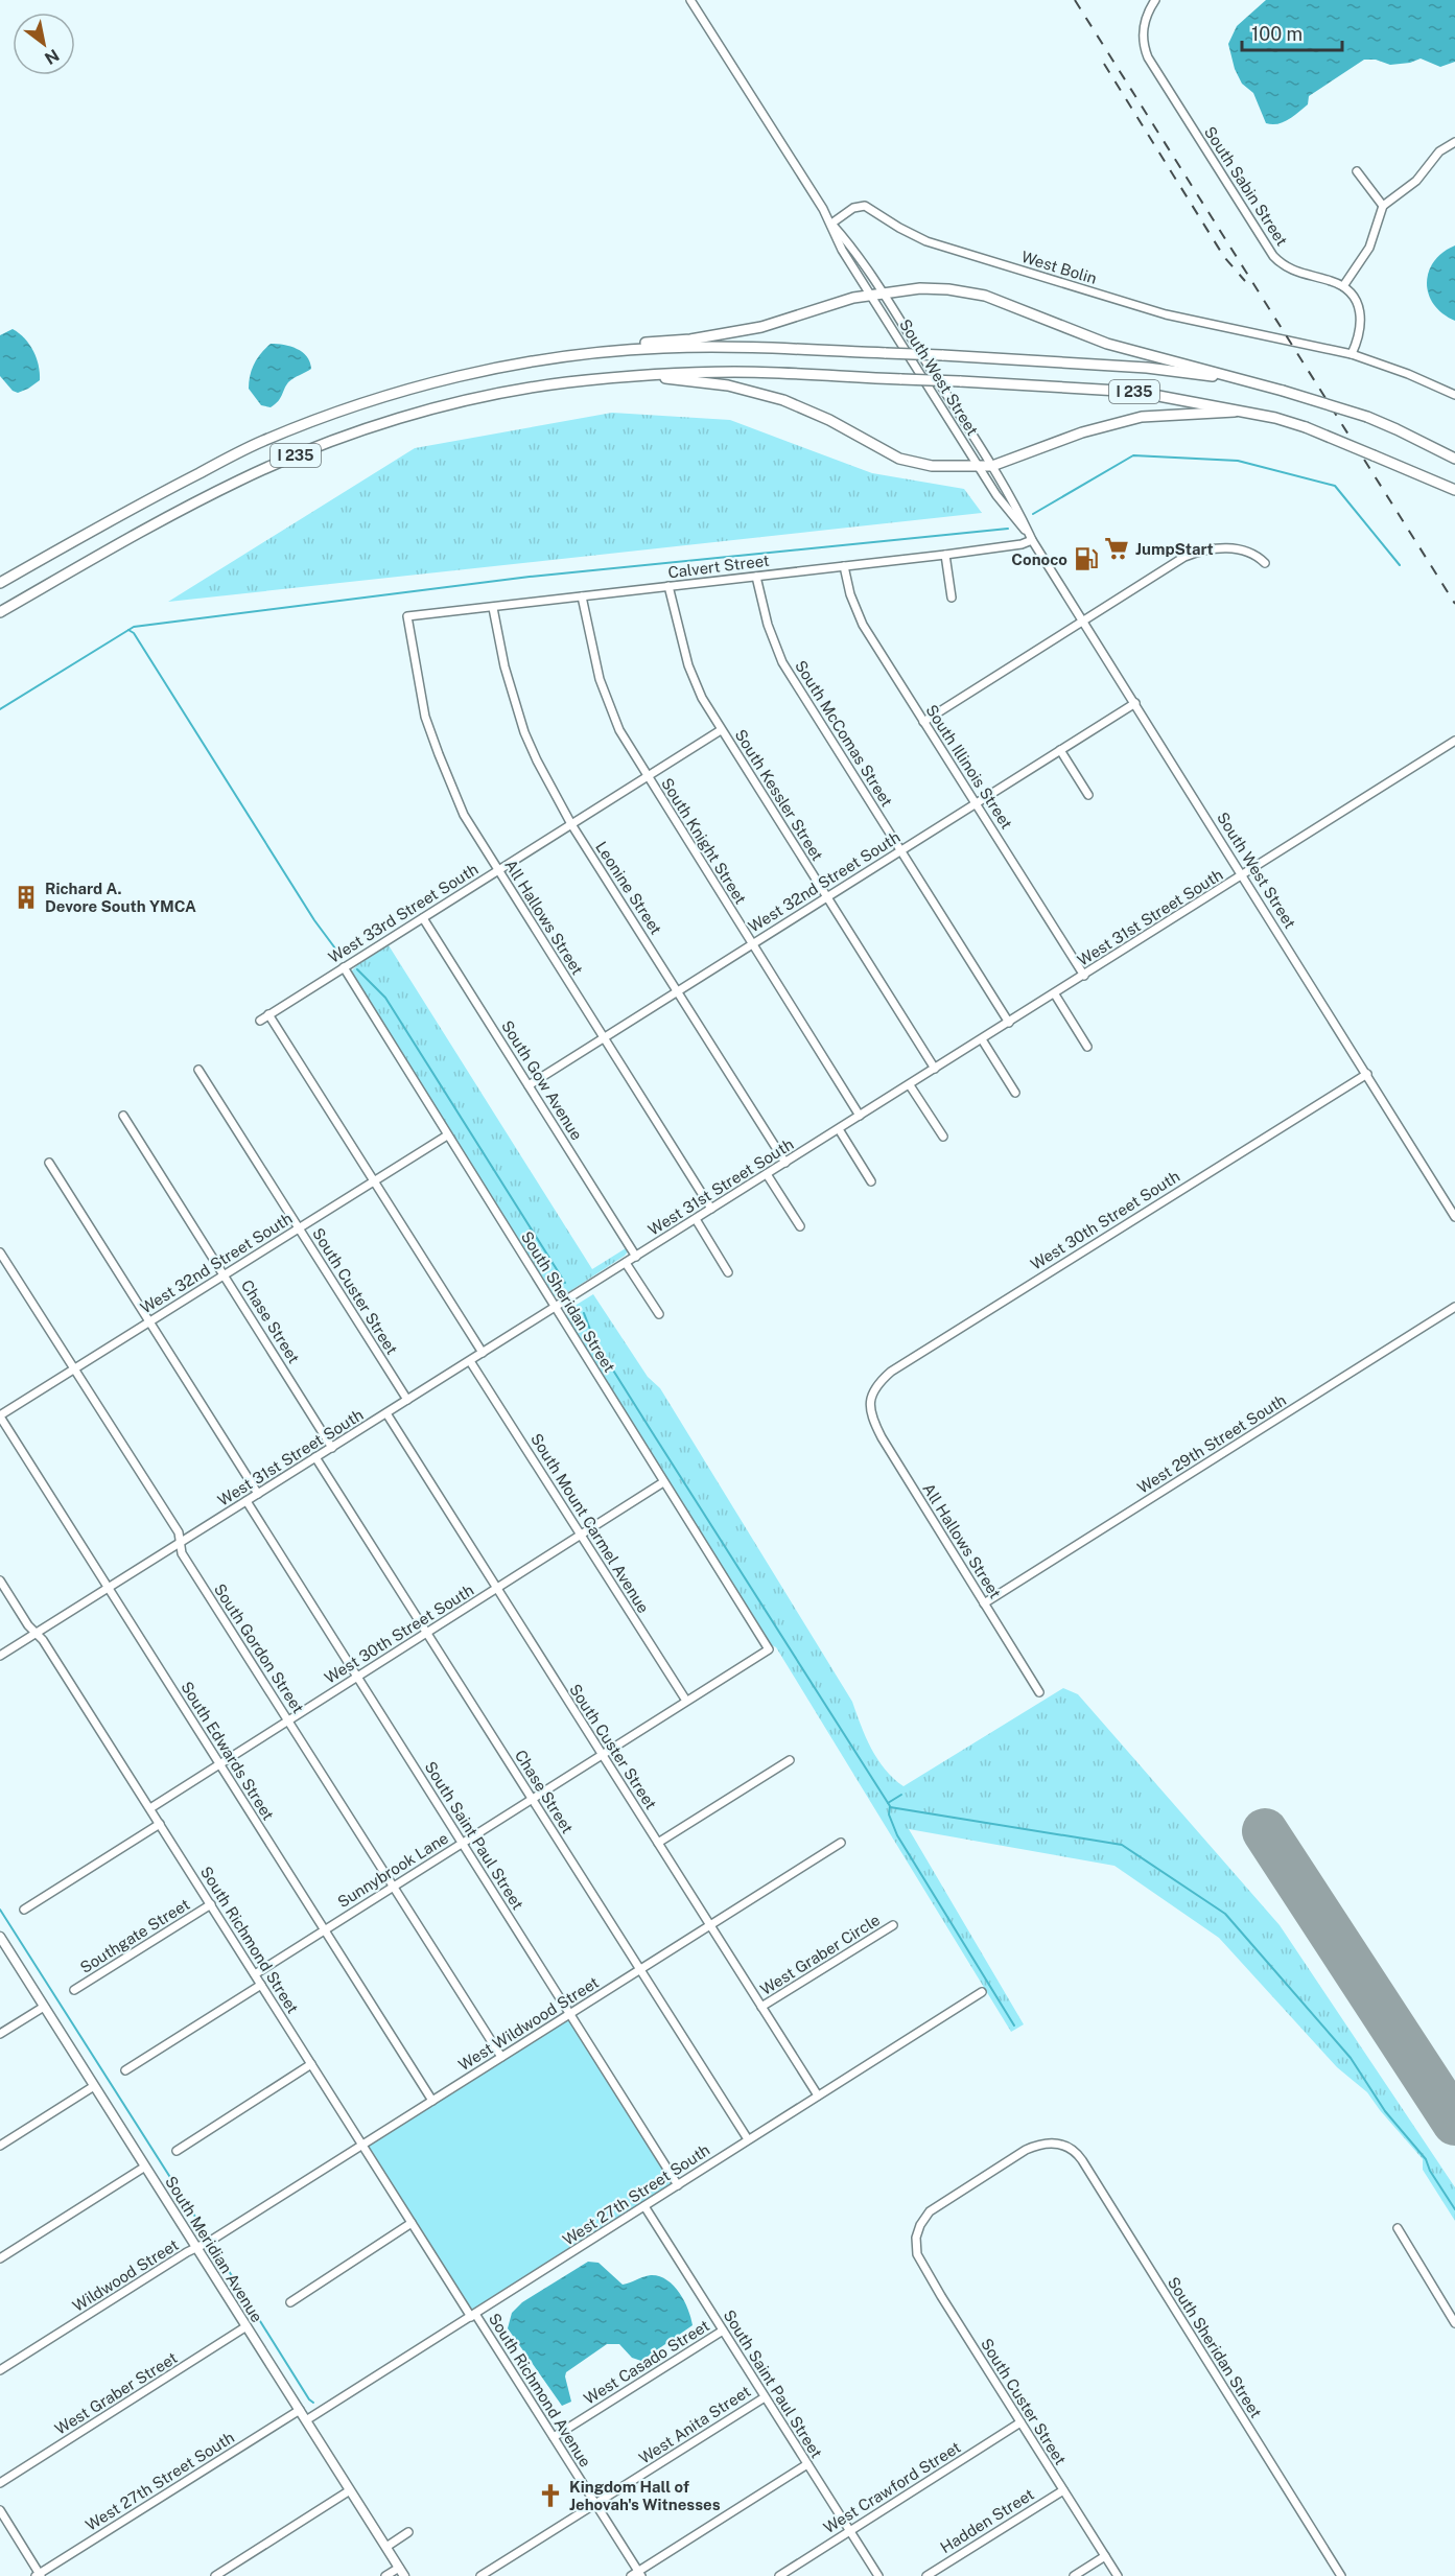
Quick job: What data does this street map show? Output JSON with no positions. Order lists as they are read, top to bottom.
{
  "streets": {
    "highway": ["I 235"],
    "main road": ["South Meridian Avenue"],
    "street": [
      "South Sabin Street",
      "West Bolin",
      "South West Street",
      "Calvert Street",
      "South McComas Street",
      "South Illinois Street",
      "South Kessler Street",
      "South Knight Street",
      "West 32nd Street South",
      "Leonine Street",
      "West 33rd Street South",
      "All Hallows Street",
      "West 31st Street South",
      "South Gow Avenue",
      "West 30th Street South",
      "South Custer Street",
      "South Sheridan Street",
      "Chase Street",
      "West 29th Street South",
      "South Mount Carmel Avenue",
      "South Gordon Street",
      "South Edwards Street",
      "South Saint Paul Street",
      "Sunnybrook Lane",
      "Southgate Street",
      "South Richmond Street",
      "West Graber Circle",
      "West Wildwood Street",
      "West 27th Street South",
      "Wildwood Street",
      "West Casado Street",
      "South Richmond Avenue",
      "West Graber Street",
      "West Anita Street",
      "West Crawford Street",
      "Hadden Street"
    ]
  },
  "crossings": [
    ["West Bolin", "South West Street"],
    ["South West Street", "Calvert Street"],
    ["South West Street", "West 32nd Street South"],
    ["South West Street", "West 31st Street South"],
    ["South West Street", "West 30th Street South"],
    ["Calvert Street", "South McComas Street"],
    ["Calvert Street", "South Illinois Street"],
    ["Calvert Street", "South Kessler Street"],
    ["Calvert Street", "South Knight Street"],
    ["Calvert Street", "Leonine Street"],
    ["Calvert Street", "All Hallows Street"],
    ["South McComas Street", "West 32nd Street South"],
    ["South McComas Street", "West 31st Street South"],
    ["South Illinois Street", "West 32nd Street South"],
    ["South Illinois Street", "West 31st Street South"],
    ["South Kessler Street", "West 32nd Street South"],
    ["South Kessler Street", "West 33rd Street South"],
    ["South Kessler Street", "West 31st Street South"],
    ["South Knight Street", "West 32nd Street South"],
    ["South Knight Street", "West 33rd Street South"],
    ["South Knight Street", "West 31st Street South"],
    ["West 32nd Street South", "Leonine Street"],
    ["West 32nd Street South", "All Hallows Street"],
    ["West 32nd Street South", "South Gow Avenue"],
    ["West 32nd Street South", "South Custer Street"],
    ["West 32nd Street South", "South Sheridan Street"],
    ["West 32nd Street South", "Chase Street"],
    ["West 32nd Street South", "South Gordon Street"],
    ["West 32nd Street South", "South Edwards Street"],
    ["Leonine Street", "West 33rd Street South"],
    ["Leonine Street", "West 31st Street South"],
    ["West 33rd Street South", "All Hallows Street"],
    ["West 33rd Street South", "South Gow Avenue"],
    ["West 33rd Street South", "South Sheridan Street"],
    ["All Hallows Street", "West 31st Street South"],
    ["All Hallows Street", "West 30th Street South"],
    ["All Hallows Street", "West 29th Street South"],
    ["West 31st Street South", "South Gow Avenue"],
    ["West 31st Street South", "South Custer Street"],
    ["West 31st Street South", "South Sheridan Street"],
    ["West 31st Street South", "Chase Street"],
    ["West 31st Street South", "South Mount Carmel Avenue"],
    ["West 31st Street South", "South Gordon Street"],
    ["West 31st Street South", "South Edwards Street"],
    ["West 31st Street South", "South Saint Paul Street"],
    ["West 31st Street South", "South Richmond Street"],
    ["West 30th Street South", "South Custer Street"],
    ["West 30th Street South", "South Sheridan Street"],
    ["West 30th Street South", "Chase Street"],
    ["West 30th Street South", "South Mount Carmel Avenue"],
    ["West 30th Street South", "South Gordon Street"],
    ["West 30th Street South", "South Edwards Street"],
    ["West 30th Street South", "South Saint Paul Street"],
    ["West 30th Street South", "South Richmond Street"],
    ["South Custer Street", "South Sheridan Street"],
    ["South Custer Street", "Sunnybrook Lane"],
    ["South Custer Street", "West Graber Circle"],
    ["South Custer Street", "West Wildwood Street"],
    ["South Custer Street", "West 27th Street South"],
    ["South Custer Street", "West Crawford Street"],
    ["South Custer Street", "Hadden Street"],
    ["South Sheridan Street", "Sunnybrook Lane"],
    ["Chase Street", "Sunnybrook Lane"],
    ["Chase Street", "West Wildwood Street"],
    ["Chase Street", "West 27th Street South"],
    ["South Mount Carmel Avenue", "Sunnybrook Lane"],
    ["South Gordon Street", "Sunnybrook Lane"],
    ["South Gordon Street", "West Wildwood Street"],
    ["South Edwards Street", "Sunnybrook Lane"],
    ["South Edwards Street", "West Wildwood Street"],
    ["South Saint Paul Street", "Sunnybrook Lane"],
    ["South Saint Paul Street", "West Wildwood Street"],
    ["South Saint Paul Street", "West 27th Street South"],
    ["South Saint Paul Street", "West Casado Street"],
    ["South Saint Paul Street", "West Anita Street"],
    ["South Saint Paul Street", "West Crawford Street"],
    ["Sunnybrook Lane", "South Richmond Street"],
    ["Southgate Street", "South Richmond Street"],
    ["South Richmond Street", "West Wildwood Street"],
    ["South Richmond Street", "West 27th Street South"],
    ["South Richmond Street", "Wildwood Street"],
    ["South Richmond Street", "South Richmond Avenue"],
    ["West Wildwood Street", "Wildwood Street"],
    ["West 27th Street South", "South Meridian Avenue"],
    ["West 27th Street South", "South Richmond Avenue"],
    ["South Meridian Avenue", "Wildwood Street"],
    ["South Meridian Avenue", "West Graber Street"],
    ["West Casado Street", "South Richmond Avenue"],
    ["South Richmond Avenue", "West Anita Street"]
  ],
  "places": {
    "supermarket": ["JumpStart"],
    "fuel station": ["Conoco"],
    "building": ["Richard A. Devore South YMCA"],
    "church": ["Kingdom Hall of Jehovah's Witnesses"]
  },
  "scale_bar": "100 m",
  "north": "bottom right"
}
